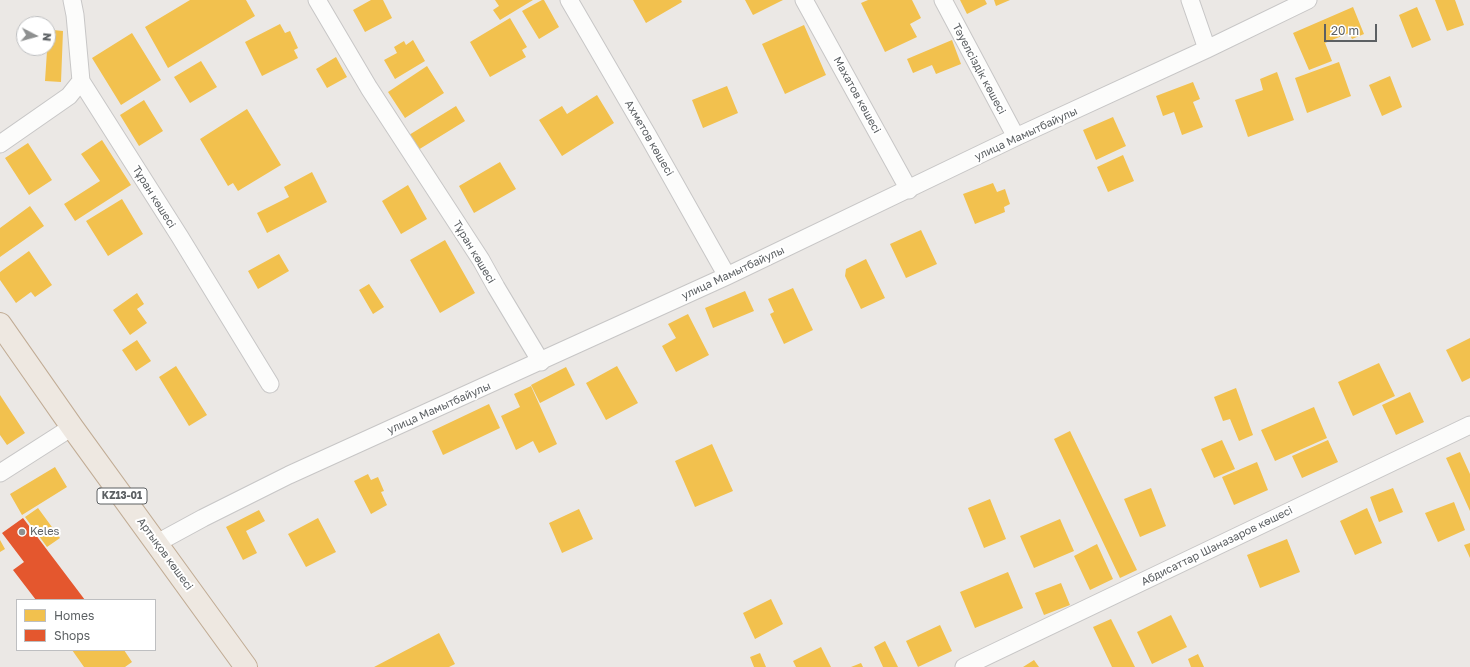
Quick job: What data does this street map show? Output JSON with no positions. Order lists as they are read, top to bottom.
{
  "streets": {
    "highway": ["KZ13-01", "Артықов көшесі"],
    "street": [
      "Тәуелсіздік көшесі",
      "Махатов көшесі",
      "улица Мамытбайулы",
      "Ахметов көшесі",
      "Тұран көшесі",
      "Абдисаттар Шаназаров көшесі"
    ]
  },
  "crossings": [
    ["Тәуелсіздік көшесі", "улица Мамытбайулы"],
    ["Махатов көшесі", "улица Мамытбайулы"],
    ["улица Мамытбайулы", "Ахметов көшесі"],
    ["улица Мамытбайулы", "Тұран көшесі"],
    ["улица Мамытбайулы", "Артықов көшесі"]
  ],
  "places": ["Keles"],
  "legend": ["Homes", "Shops"],
  "scale_bar": "20 m",
  "north": "right"
}
